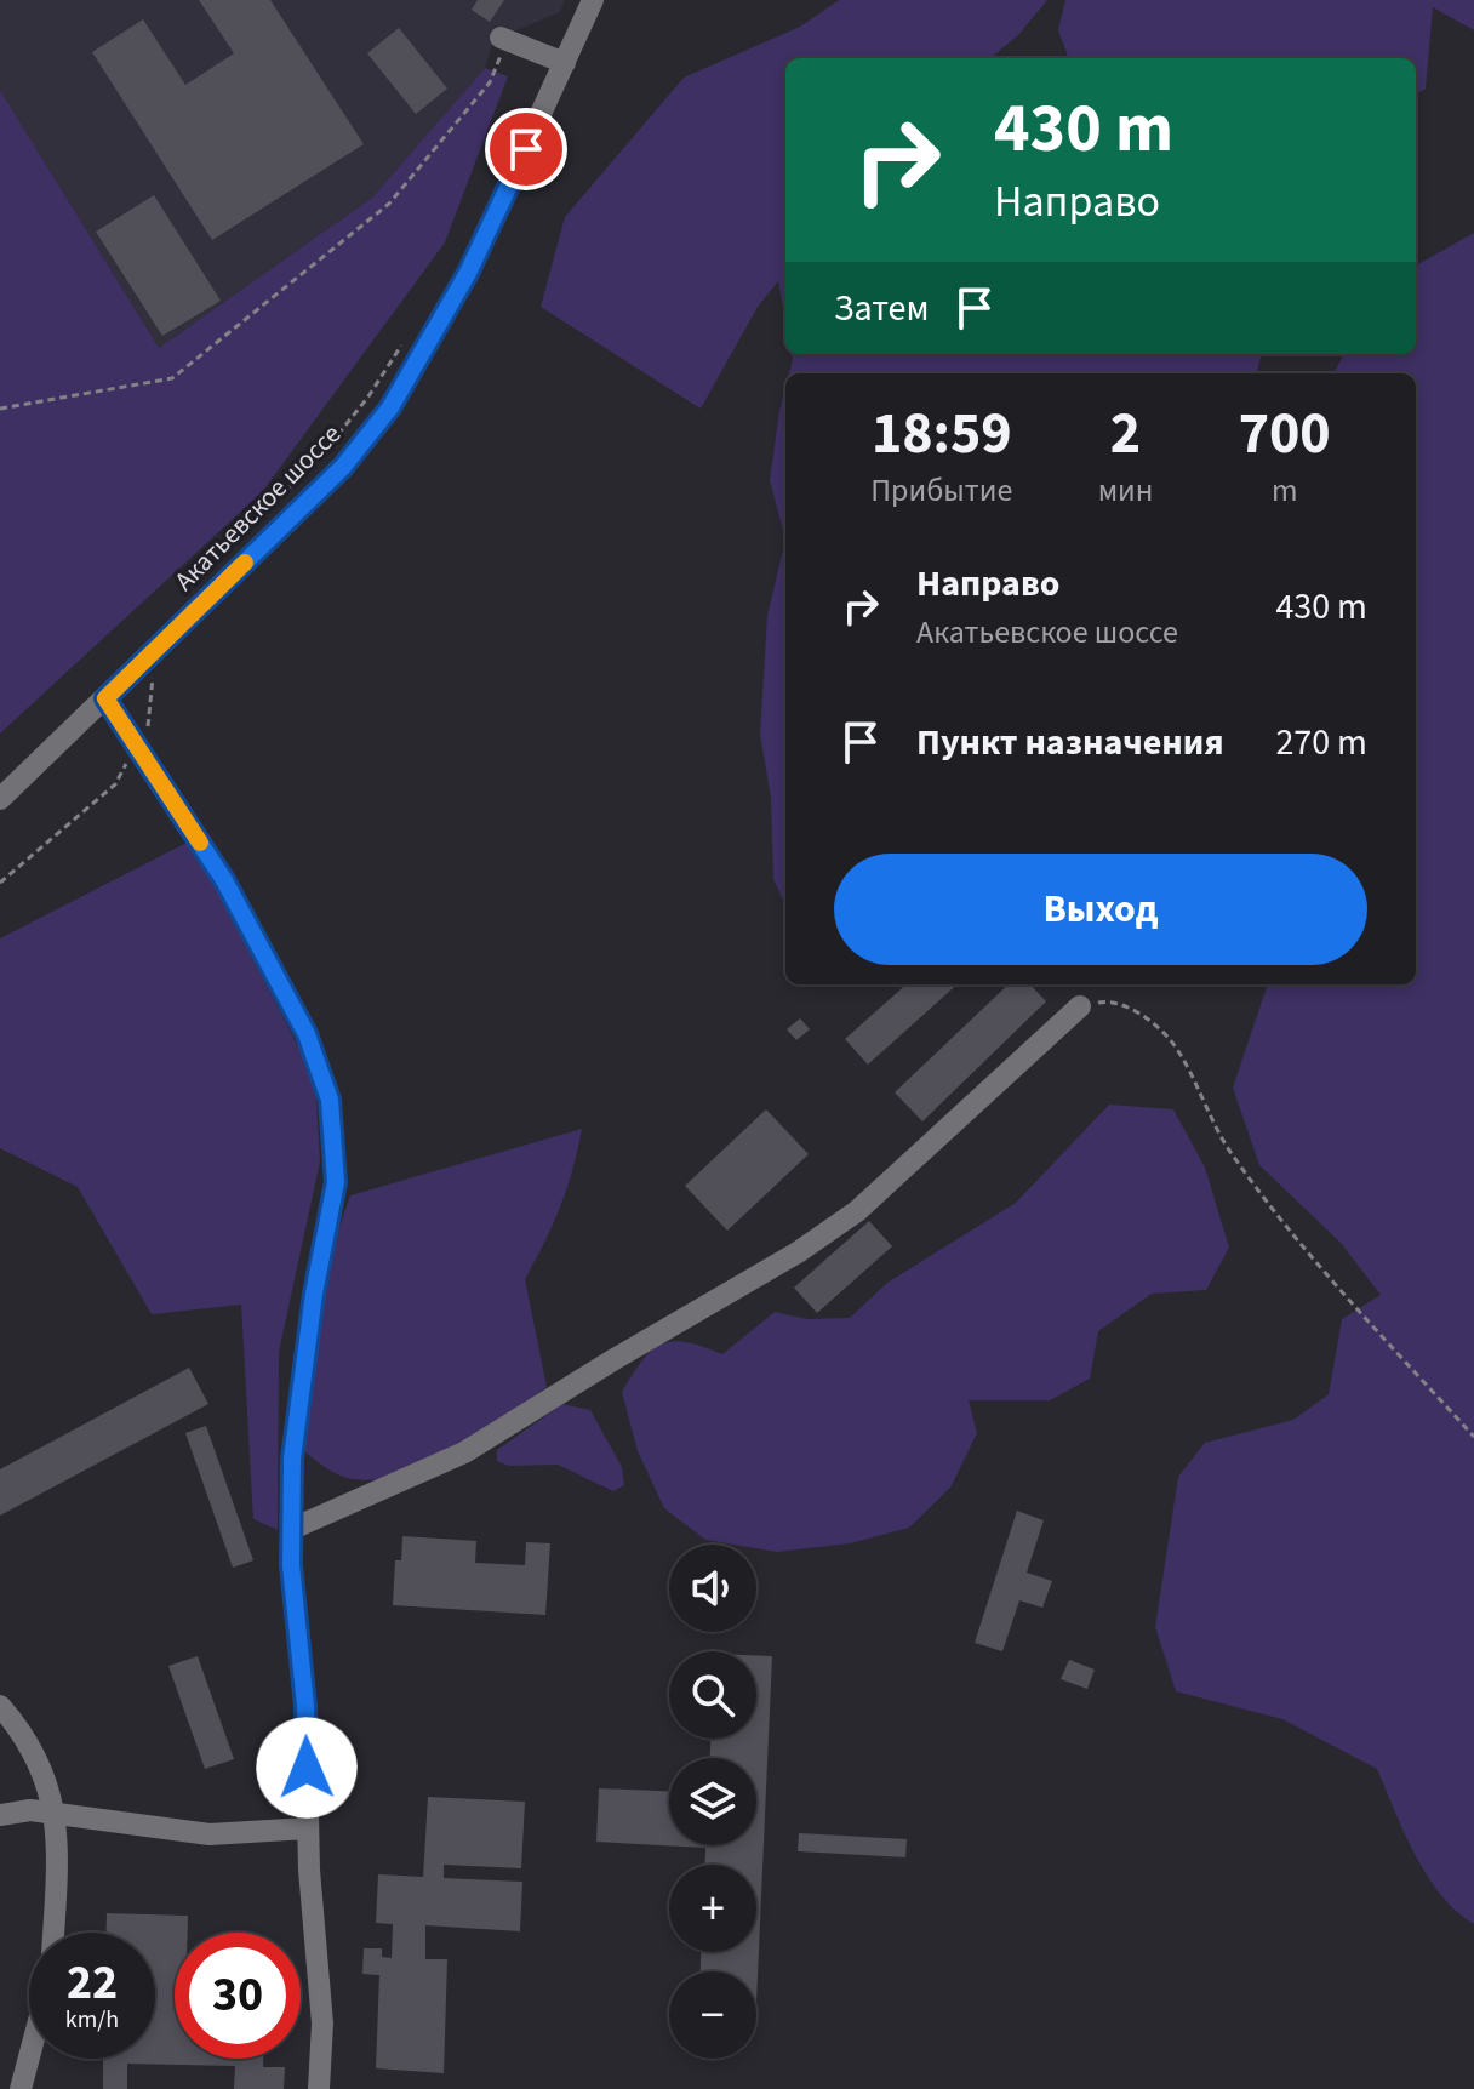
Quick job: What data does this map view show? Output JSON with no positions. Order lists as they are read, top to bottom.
{
  "streets": {
    "street": ["Акатьевское шоссе"]
  },
  "page": {
    "turn": ["430 m", "Направо"],
    "then": "Затем",
    "eta": [
      "18:59",
      "Прибытие",
      "2",
      "мин",
      "700",
      "m"
    ],
    "list": [
      {
        "name": "Направо",
        "note": "Акатьевское шоссе",
        "value": "430 m"
      },
      {
        "name": "Пункт назначения",
        "value": "270 m"
      }
    ],
    "buttons": "Выход",
    "map_buttons": ["+", "−"],
    "speed": "22 km/h",
    "limit": "30"
  }
}
